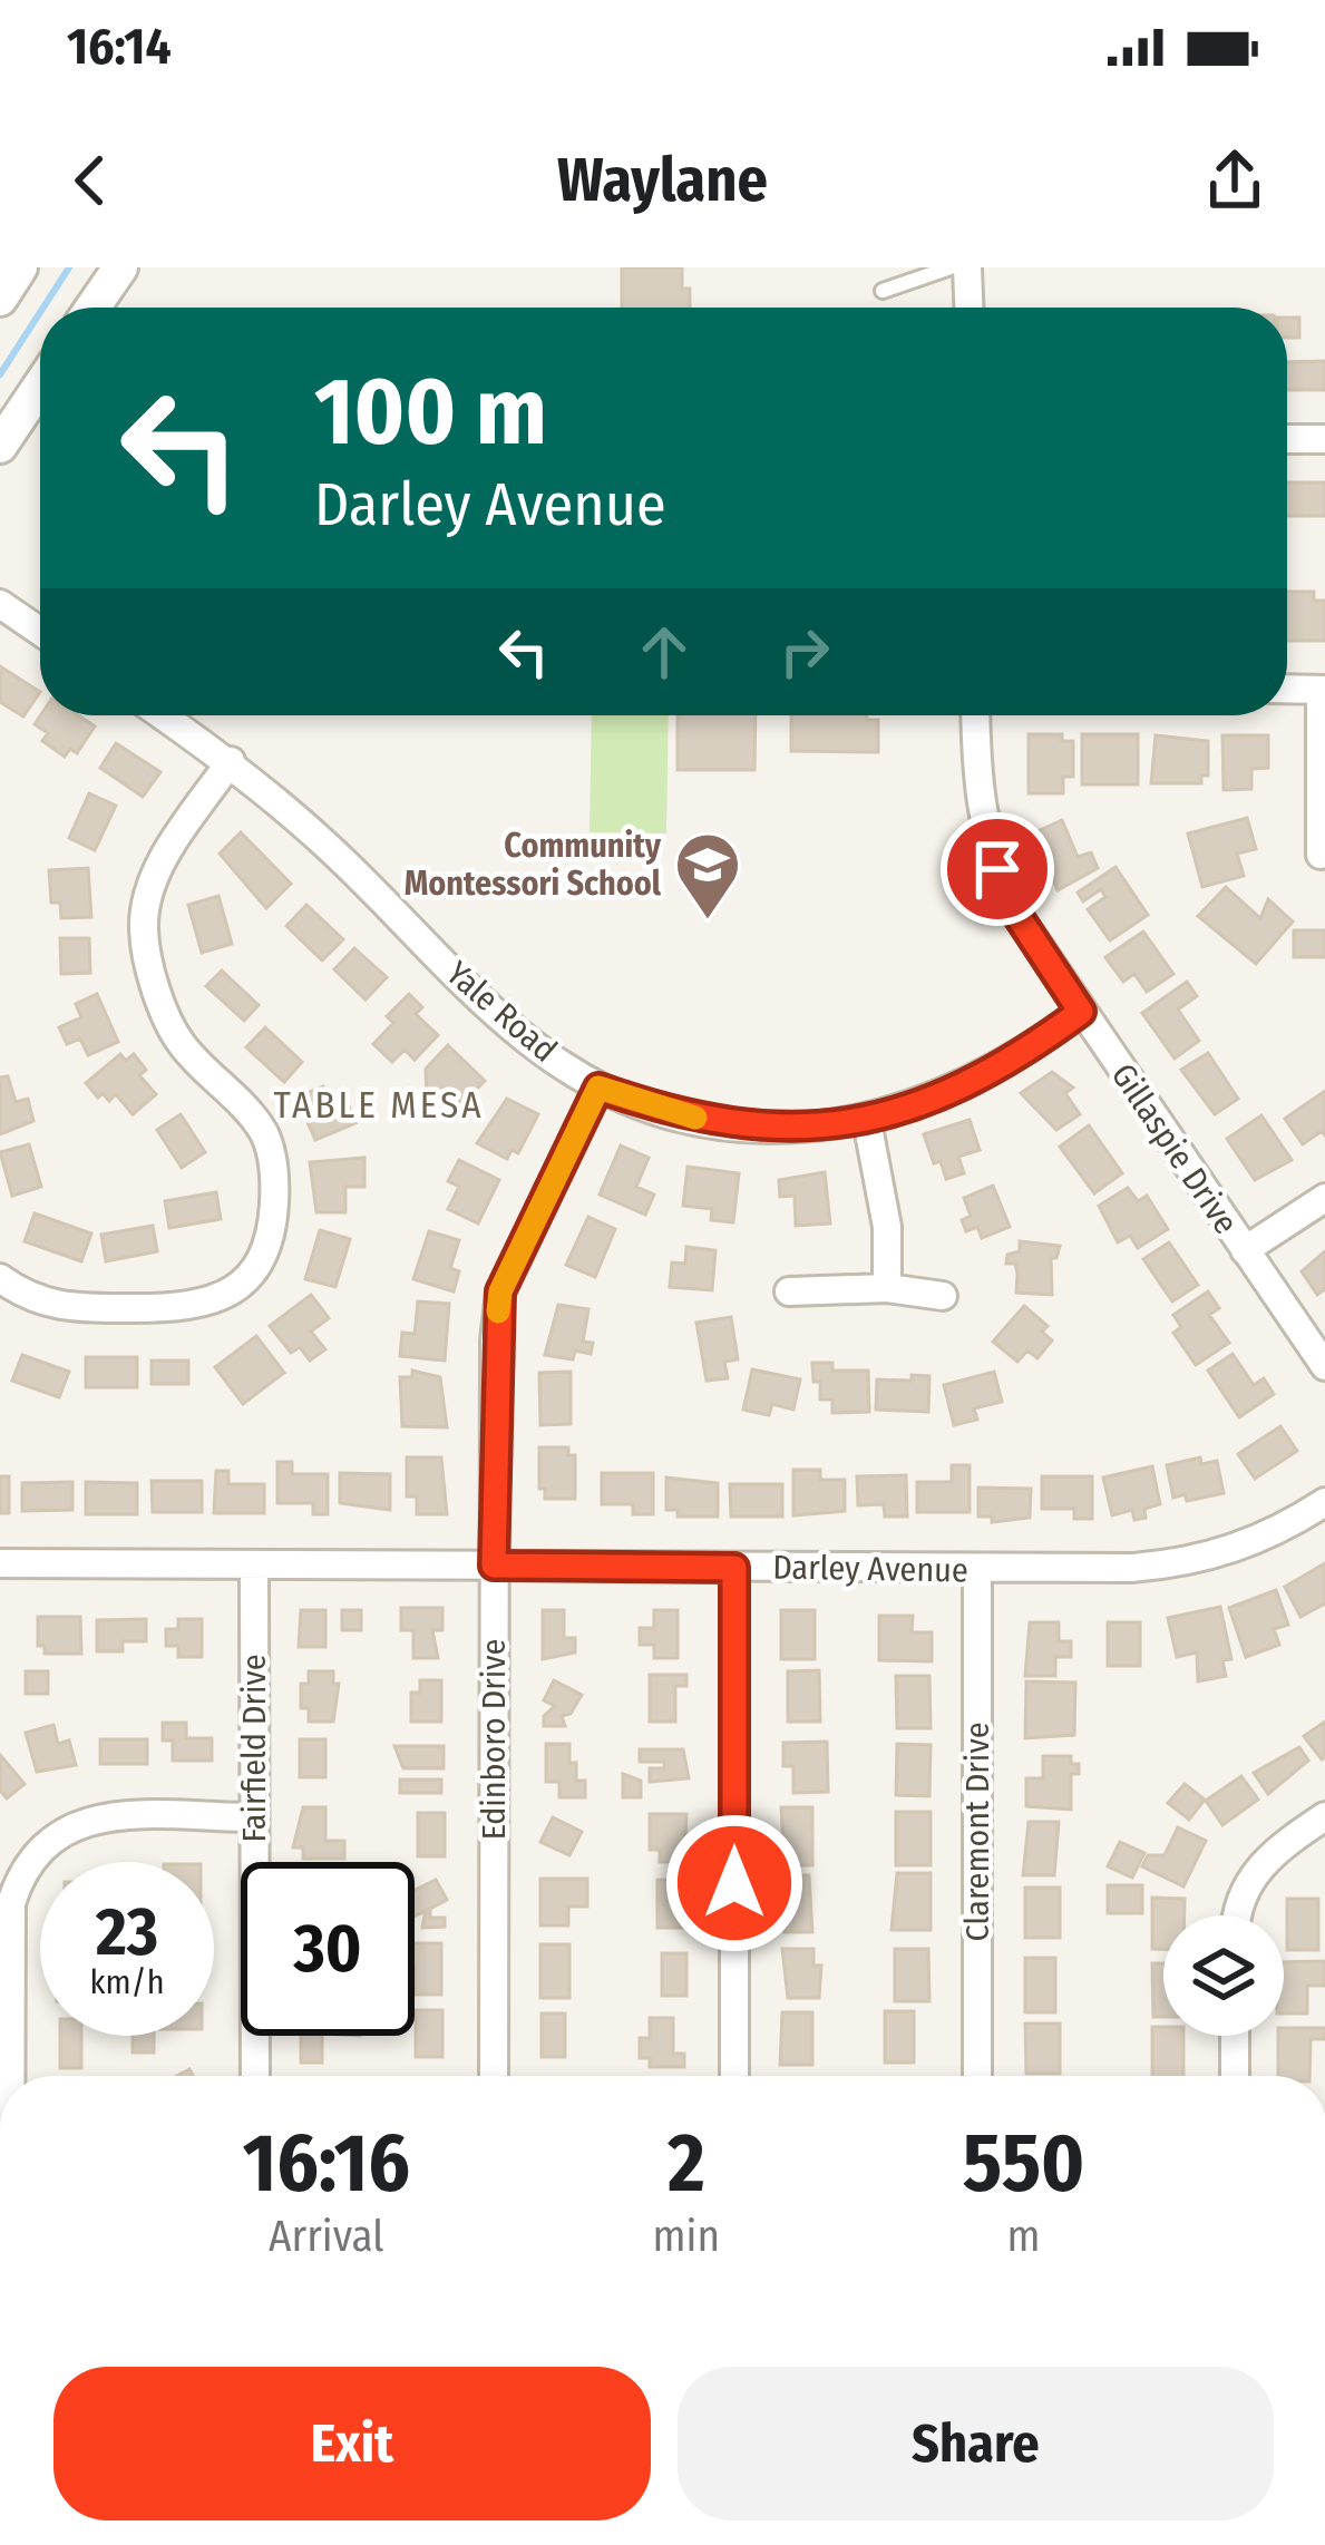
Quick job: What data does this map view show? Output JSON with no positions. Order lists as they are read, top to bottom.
{
  "streets": {
    "street": [
      "Yale Road",
      "Gillaspie Drive",
      "Darley Avenue",
      "Edinboro Drive",
      "Fairfield Drive",
      "Claremont Drive"
    ]
  },
  "crossings": [
    ["Yale Road", "Gillaspie Drive"],
    ["Yale Road", "Edinboro Drive"],
    ["Darley Avenue", "Edinboro Drive"],
    ["Darley Avenue", "Fairfield Drive"],
    ["Darley Avenue", "Claremont Drive"]
  ],
  "districts": ["TABLE MESA"],
  "places": {
    "school or university": ["Community Montessori School"]
  },
  "page": {
    "status": "16:14",
    "header": "Waylane",
    "turn": ["100 m", "Darley Avenue"],
    "speed": "23 km/h",
    "limit": "30",
    "eta": [
      "16:16",
      "Arrival",
      "2",
      "min",
      "550",
      "m"
    ],
    "buttons": ["Exit", "Share"]
  }
}
